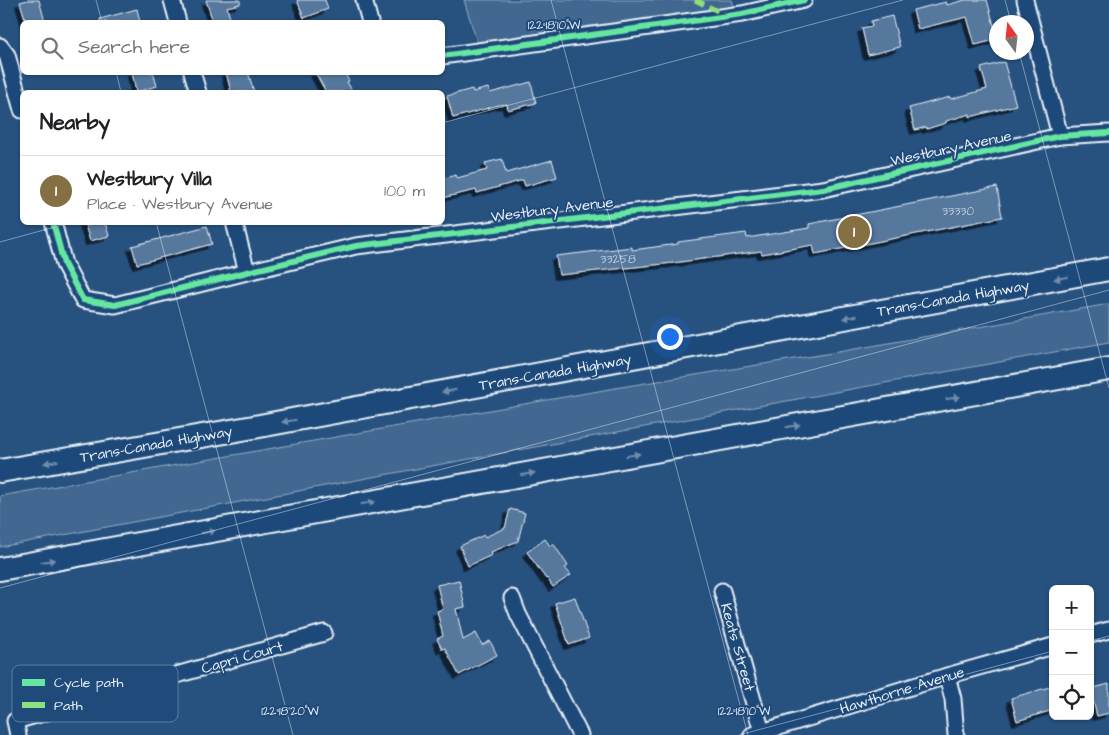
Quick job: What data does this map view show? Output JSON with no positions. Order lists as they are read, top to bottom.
{
  "streets": {
    "highway": ["Trans-Canada Highway"],
    "street": [
      "Westbury Avenue",
      "Keats Street",
      "Capri Court",
      "Hawthorne Avenue"
    ]
  },
  "crossings": [
    ["Keats Street", "Hawthorne Avenue"]
  ],
  "house_numbers": ["33330", "33258"],
  "legend": ["Cycle path", "Path"],
  "north": "top",
  "page": {
    "search": "Search here",
    "heading": "Nearby",
    "list": [
      {
        "mark": "1",
        "name": "Westbury Villa",
        "note": "Place · Westbury Avenue",
        "value": "100 m"
      }
    ],
    "pins": "1",
    "map_buttons": ["+", "−"]
  },
  "coordinates": ["122°18'10\"W", "122°18'20\"W"]
}
